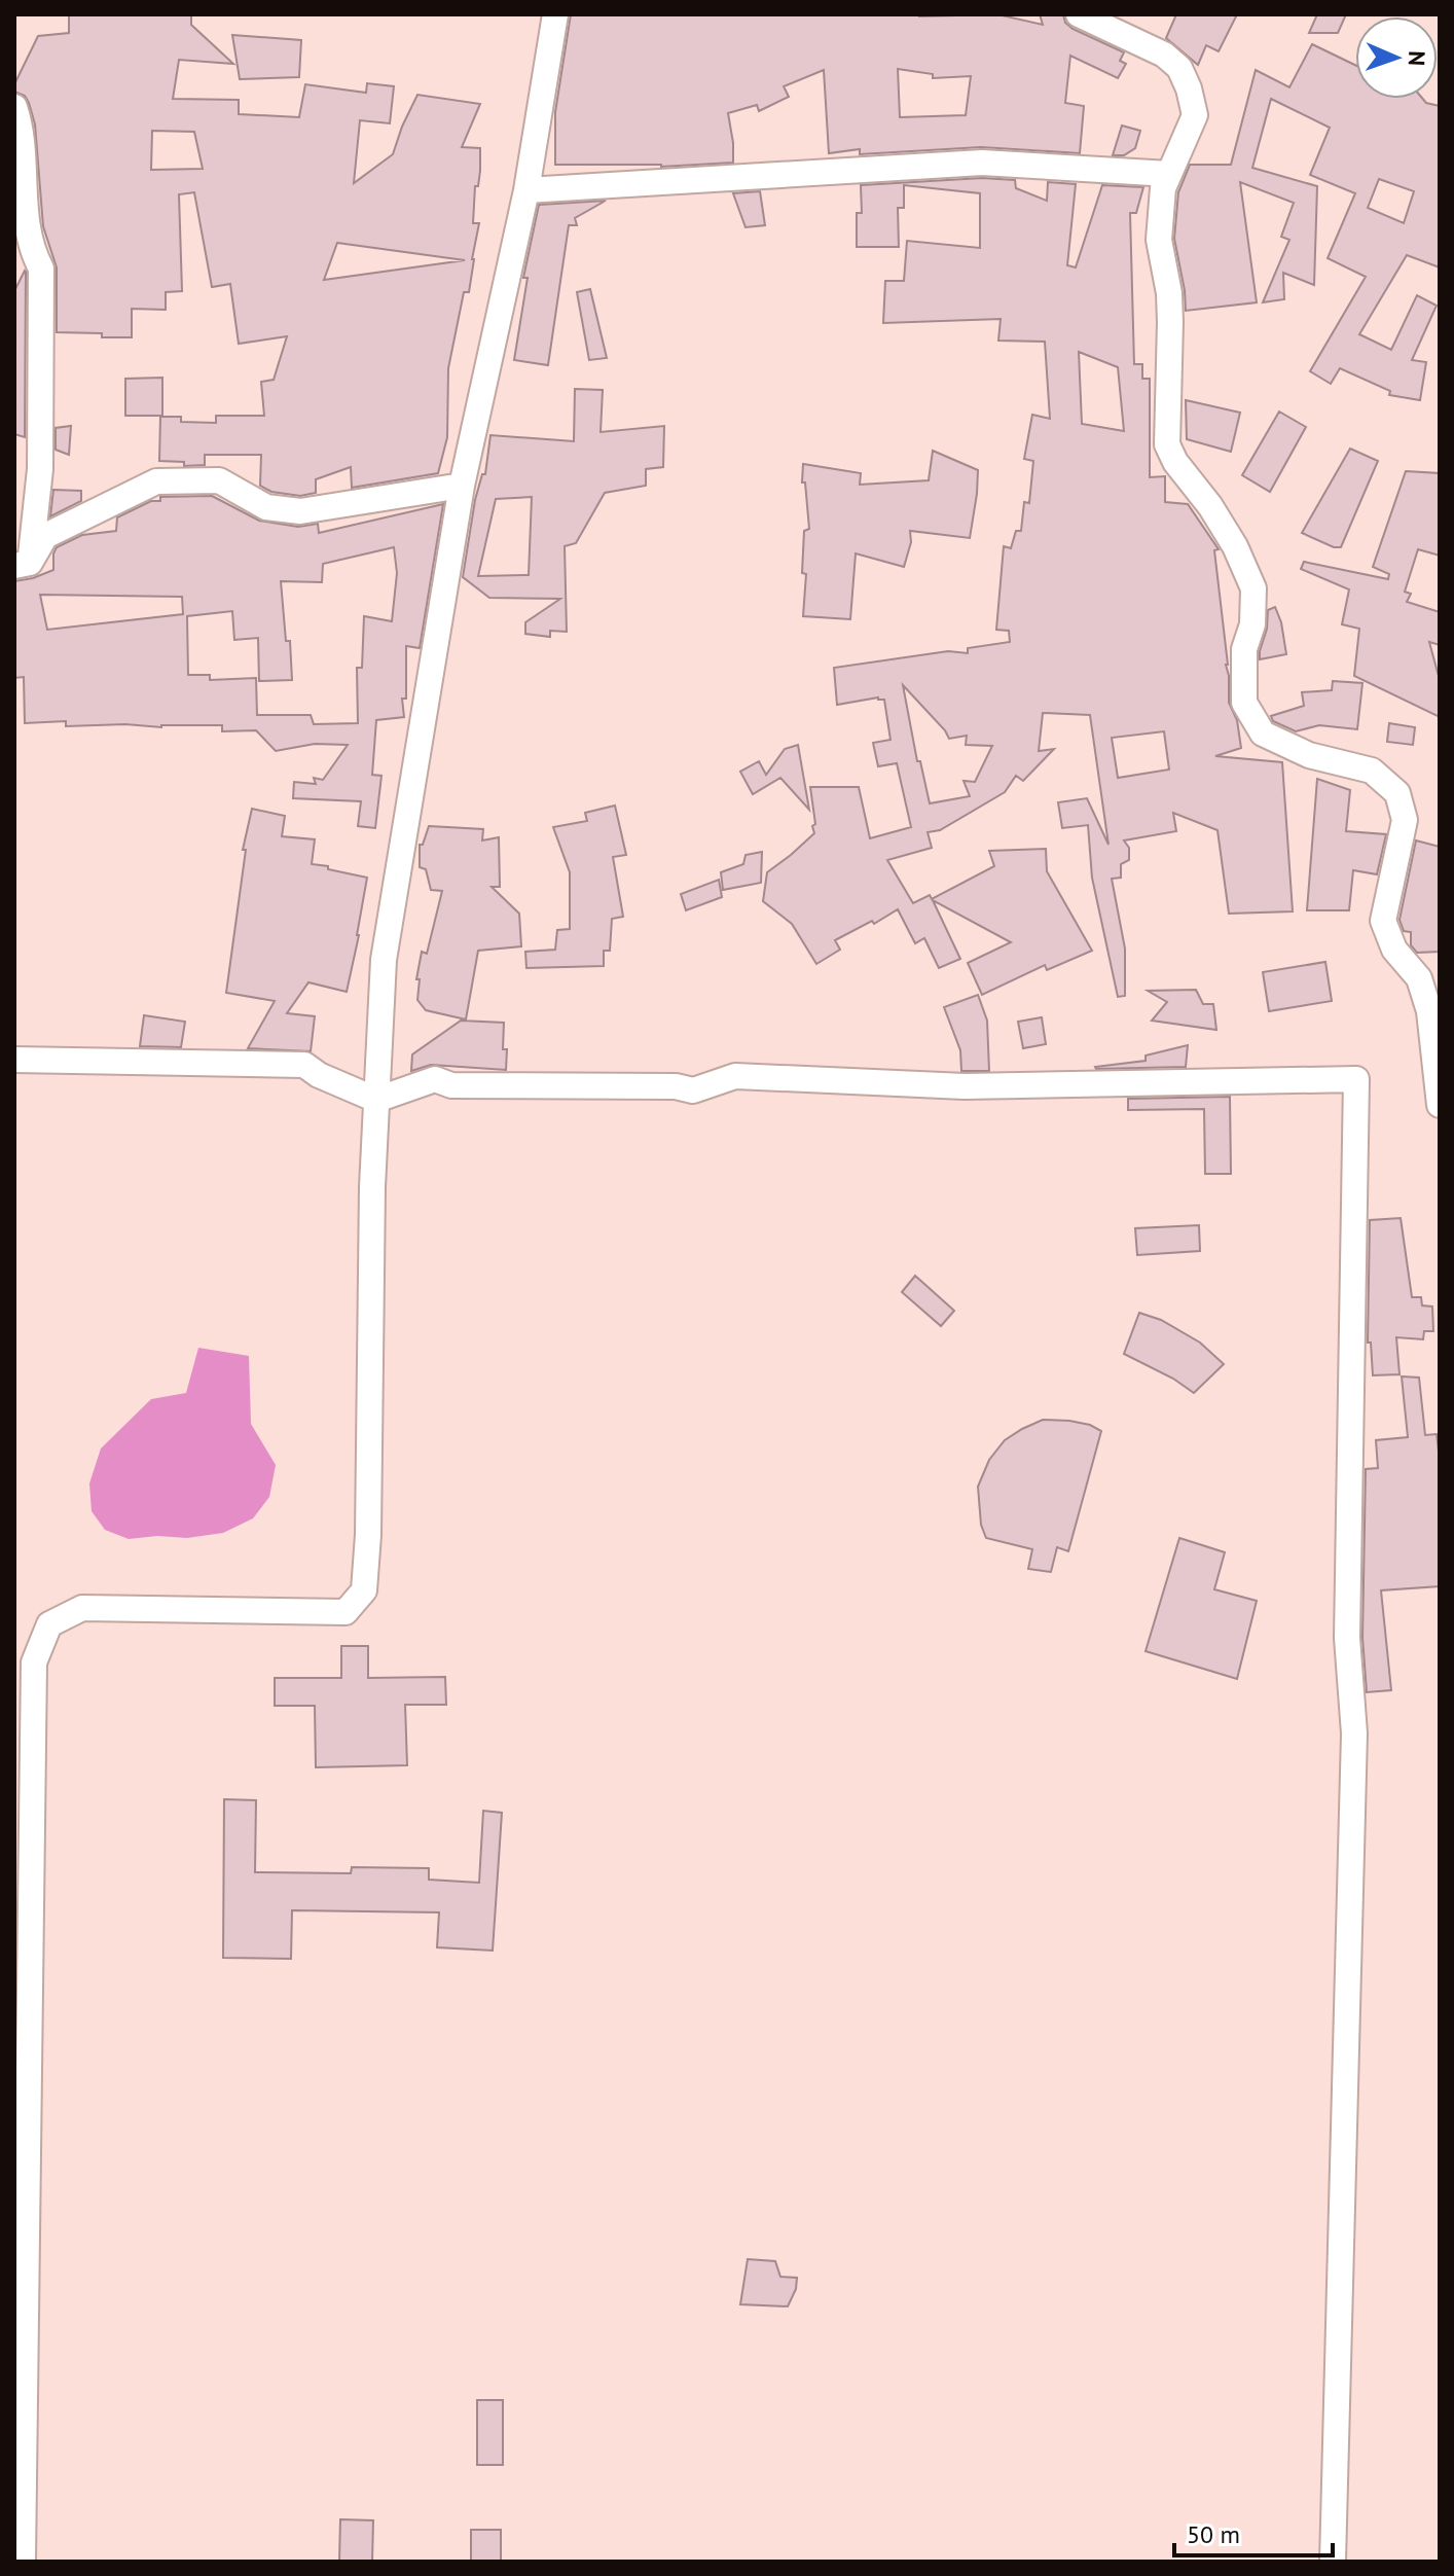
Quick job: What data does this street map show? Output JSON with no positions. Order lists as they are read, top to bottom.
{
  "scale_bar": "50 m",
  "north": "right"
}
